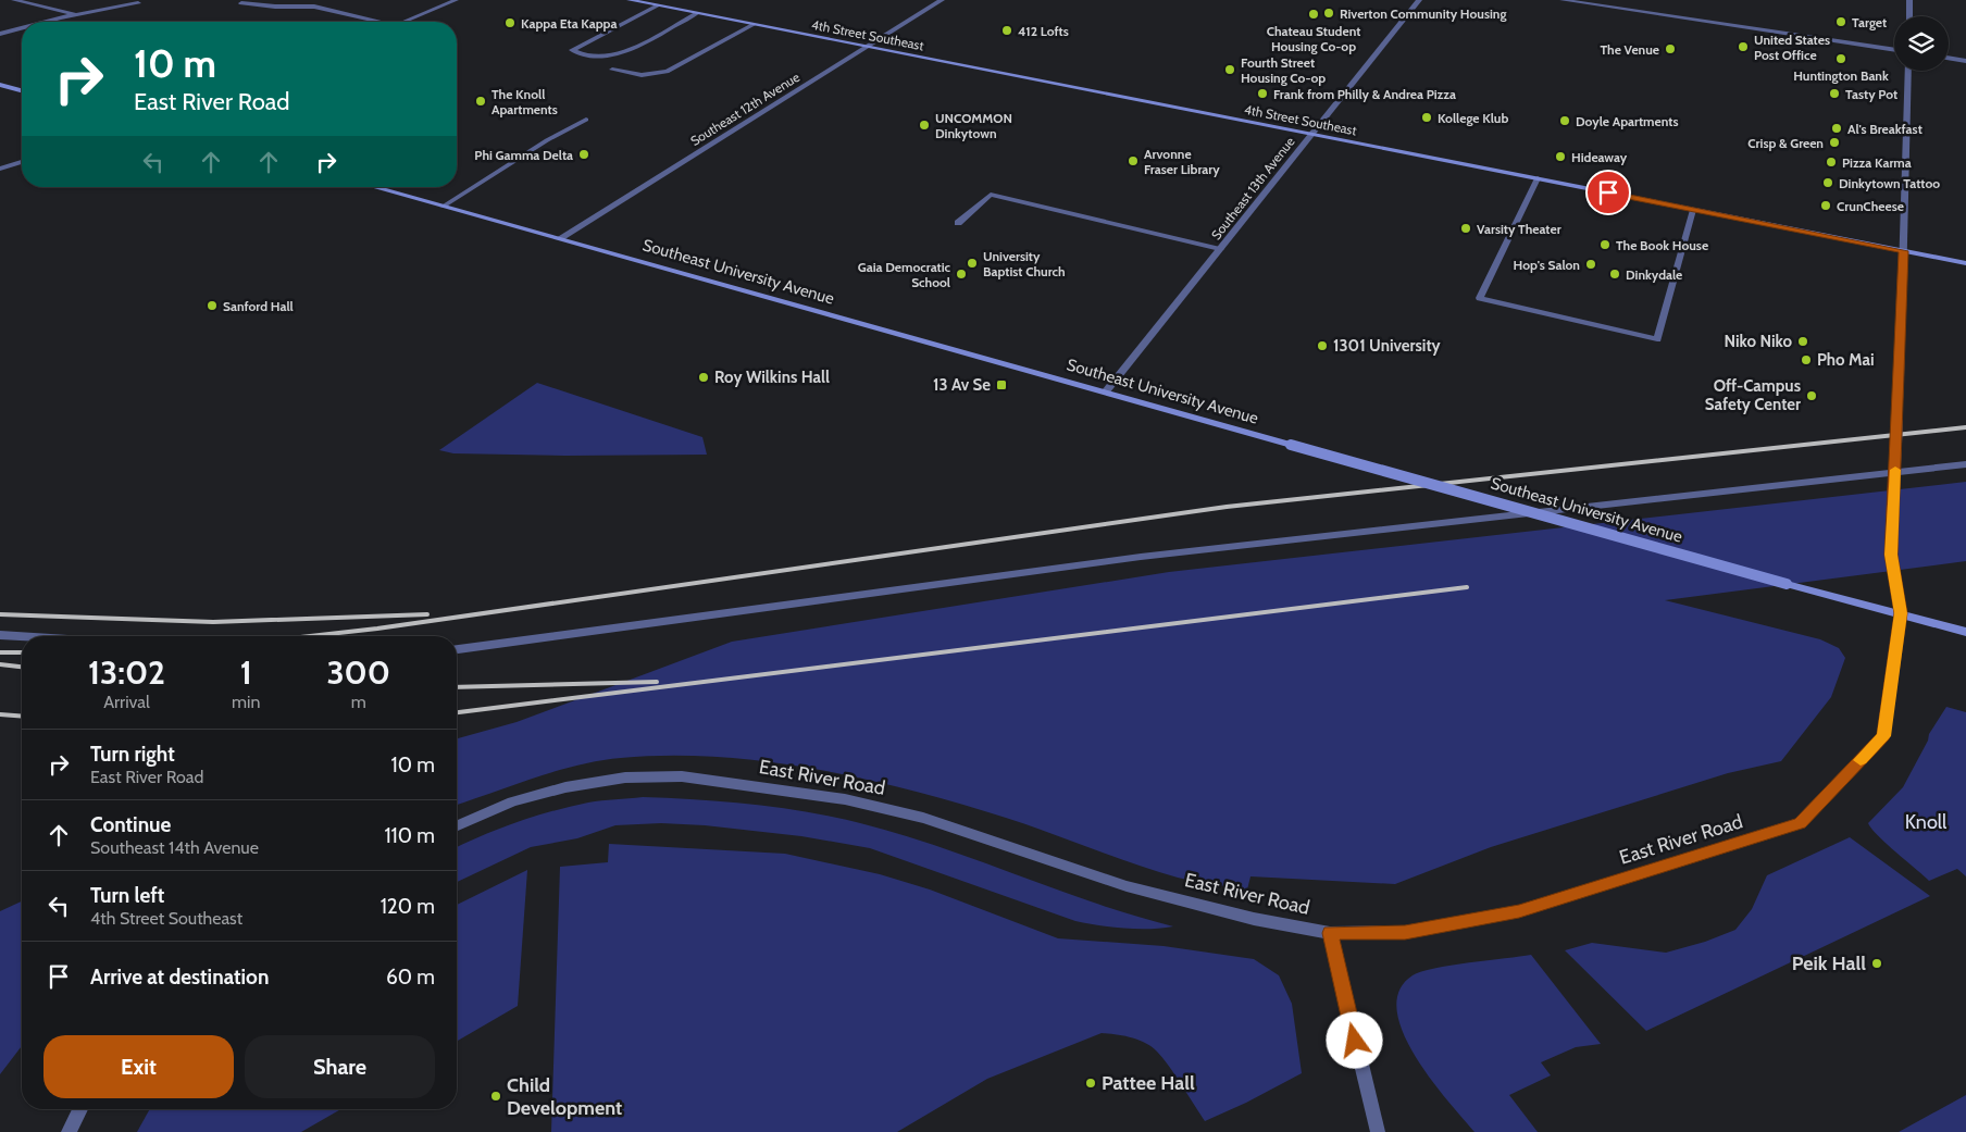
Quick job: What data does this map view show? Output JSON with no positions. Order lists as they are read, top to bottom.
{
  "streets": {
    "main road": ["4th Street Southeast", "Southeast University Avenue"],
    "street": ["Southeast 12th Avenue", "Southeast 13th Avenue", "East River Road"]
  },
  "crossings": [
    ["4th Street Southeast", "Southeast 12th Avenue"],
    ["4th Street Southeast", "Southeast 13th Avenue"],
    ["4th Street Southeast", "East River Road"],
    ["Southeast 12th Avenue", "Southeast University Avenue"],
    ["Southeast 13th Avenue", "Southeast University Avenue"],
    ["Southeast University Avenue", "East River Road"]
  ],
  "parks": ["Knoll"],
  "places": {
    "other": [
      "Riverton Community Housing",
      "Chateau Student Housing Co-op",
      "Target",
      "Kappa Eta Kappa",
      "412 Lofts",
      "United States Post Office",
      "The Venue",
      "Huntington Bank",
      "Fourth Street Housing Co-op",
      "Frank from Philly & Andrea Pizza",
      "Tasty Pot",
      "The Knoll Apartments",
      "Kollege Klub",
      "Doyle Apartments",
      "UNCOMMON Dinkytown",
      "Al's Breakfast",
      "Crisp & Green",
      "Phi Gamma Delta",
      "Hideaway",
      "Arvonne Fraser Library",
      "Pizza Karma",
      "Dinkytown Tattoo",
      "CrunCheese",
      "Varsity Theater",
      "The Book House",
      "University Baptist Church",
      "Hop's Salon",
      "Gaia Democratic School",
      "Dinkydale",
      "Sanford Hall",
      "Niko Niko",
      "1301 University",
      "Pho Mai",
      "Roy Wilkins Hall",
      "Off-Campus Safety Center",
      "Peik Hall",
      "Pattee Hall",
      "Child Development"
    ],
    "transit": ["13 Av Se"]
  },
  "page": {
    "turn": ["10 m", "East River Road"],
    "eta": [
      "13:02",
      "Arrival",
      "1",
      "min",
      "300",
      "m"
    ],
    "list": [
      {
        "name": "Turn right",
        "note": "East River Road",
        "value": "10 m"
      },
      {
        "name": "Continue",
        "note": "Southeast 14th Avenue",
        "value": "110 m"
      },
      {
        "name": "Turn left",
        "note": "4th Street Southeast",
        "value": "120 m"
      },
      {
        "name": "Arrive at destination",
        "value": "60 m"
      }
    ],
    "buttons": ["Exit", "Share"]
  }
}
